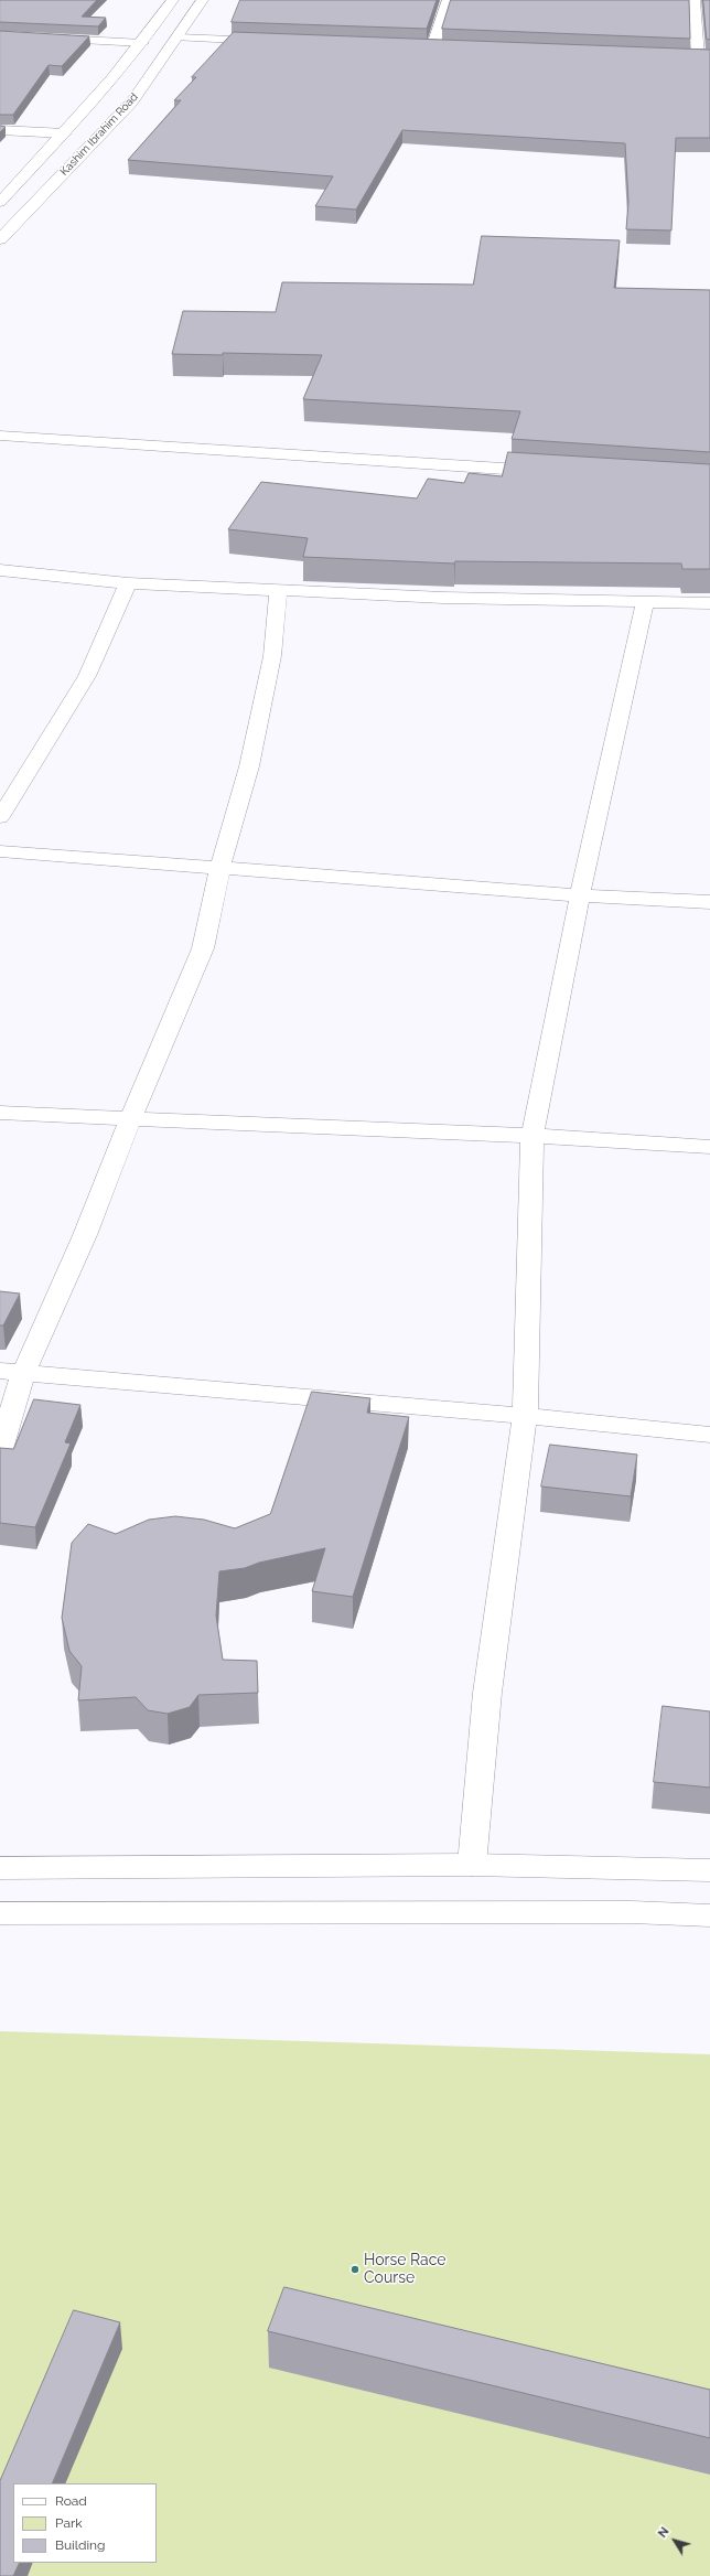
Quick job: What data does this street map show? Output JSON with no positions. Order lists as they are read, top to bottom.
{
  "streets": {
    "main road": ["Kashim Ibrahim Road"]
  },
  "places": ["Horse Race Course"],
  "legend": ["Road", "Park", "Building"],
  "north": "top left"
}
